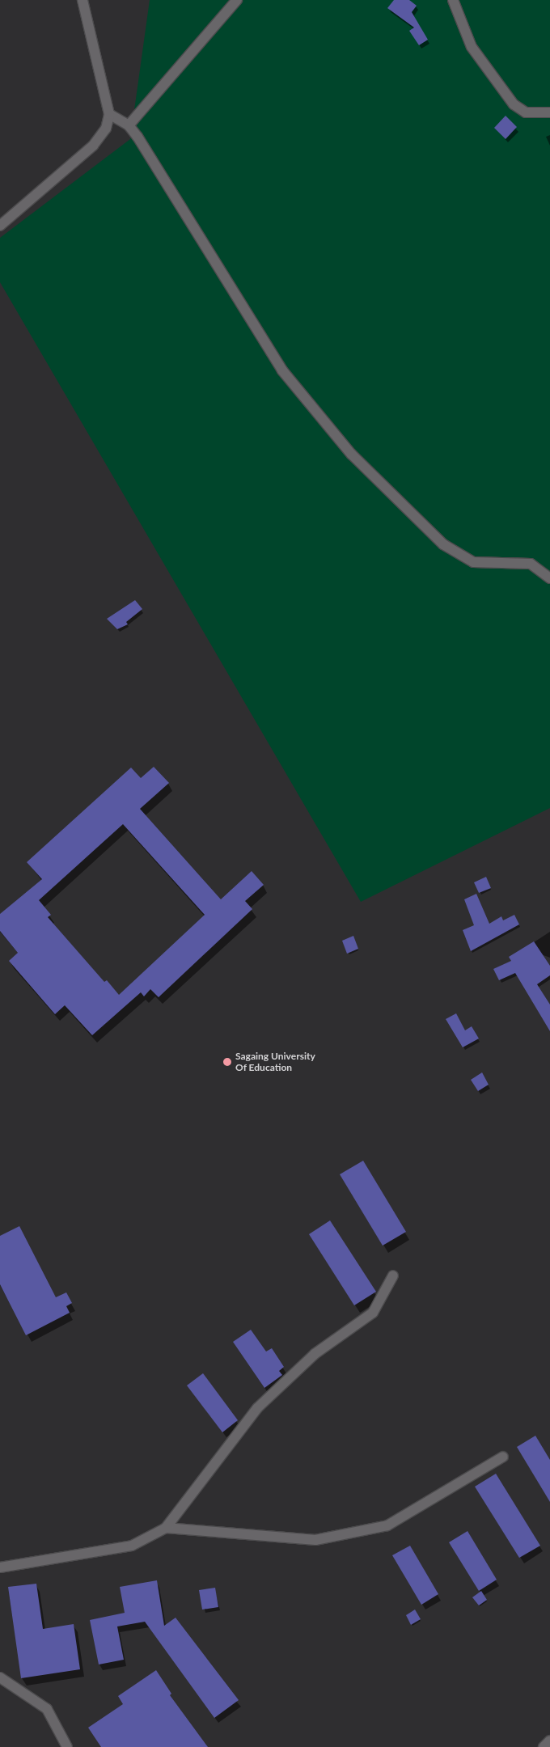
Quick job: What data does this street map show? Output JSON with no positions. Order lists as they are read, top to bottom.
{
  "places": ["Sagaing University Of Education"]
}
